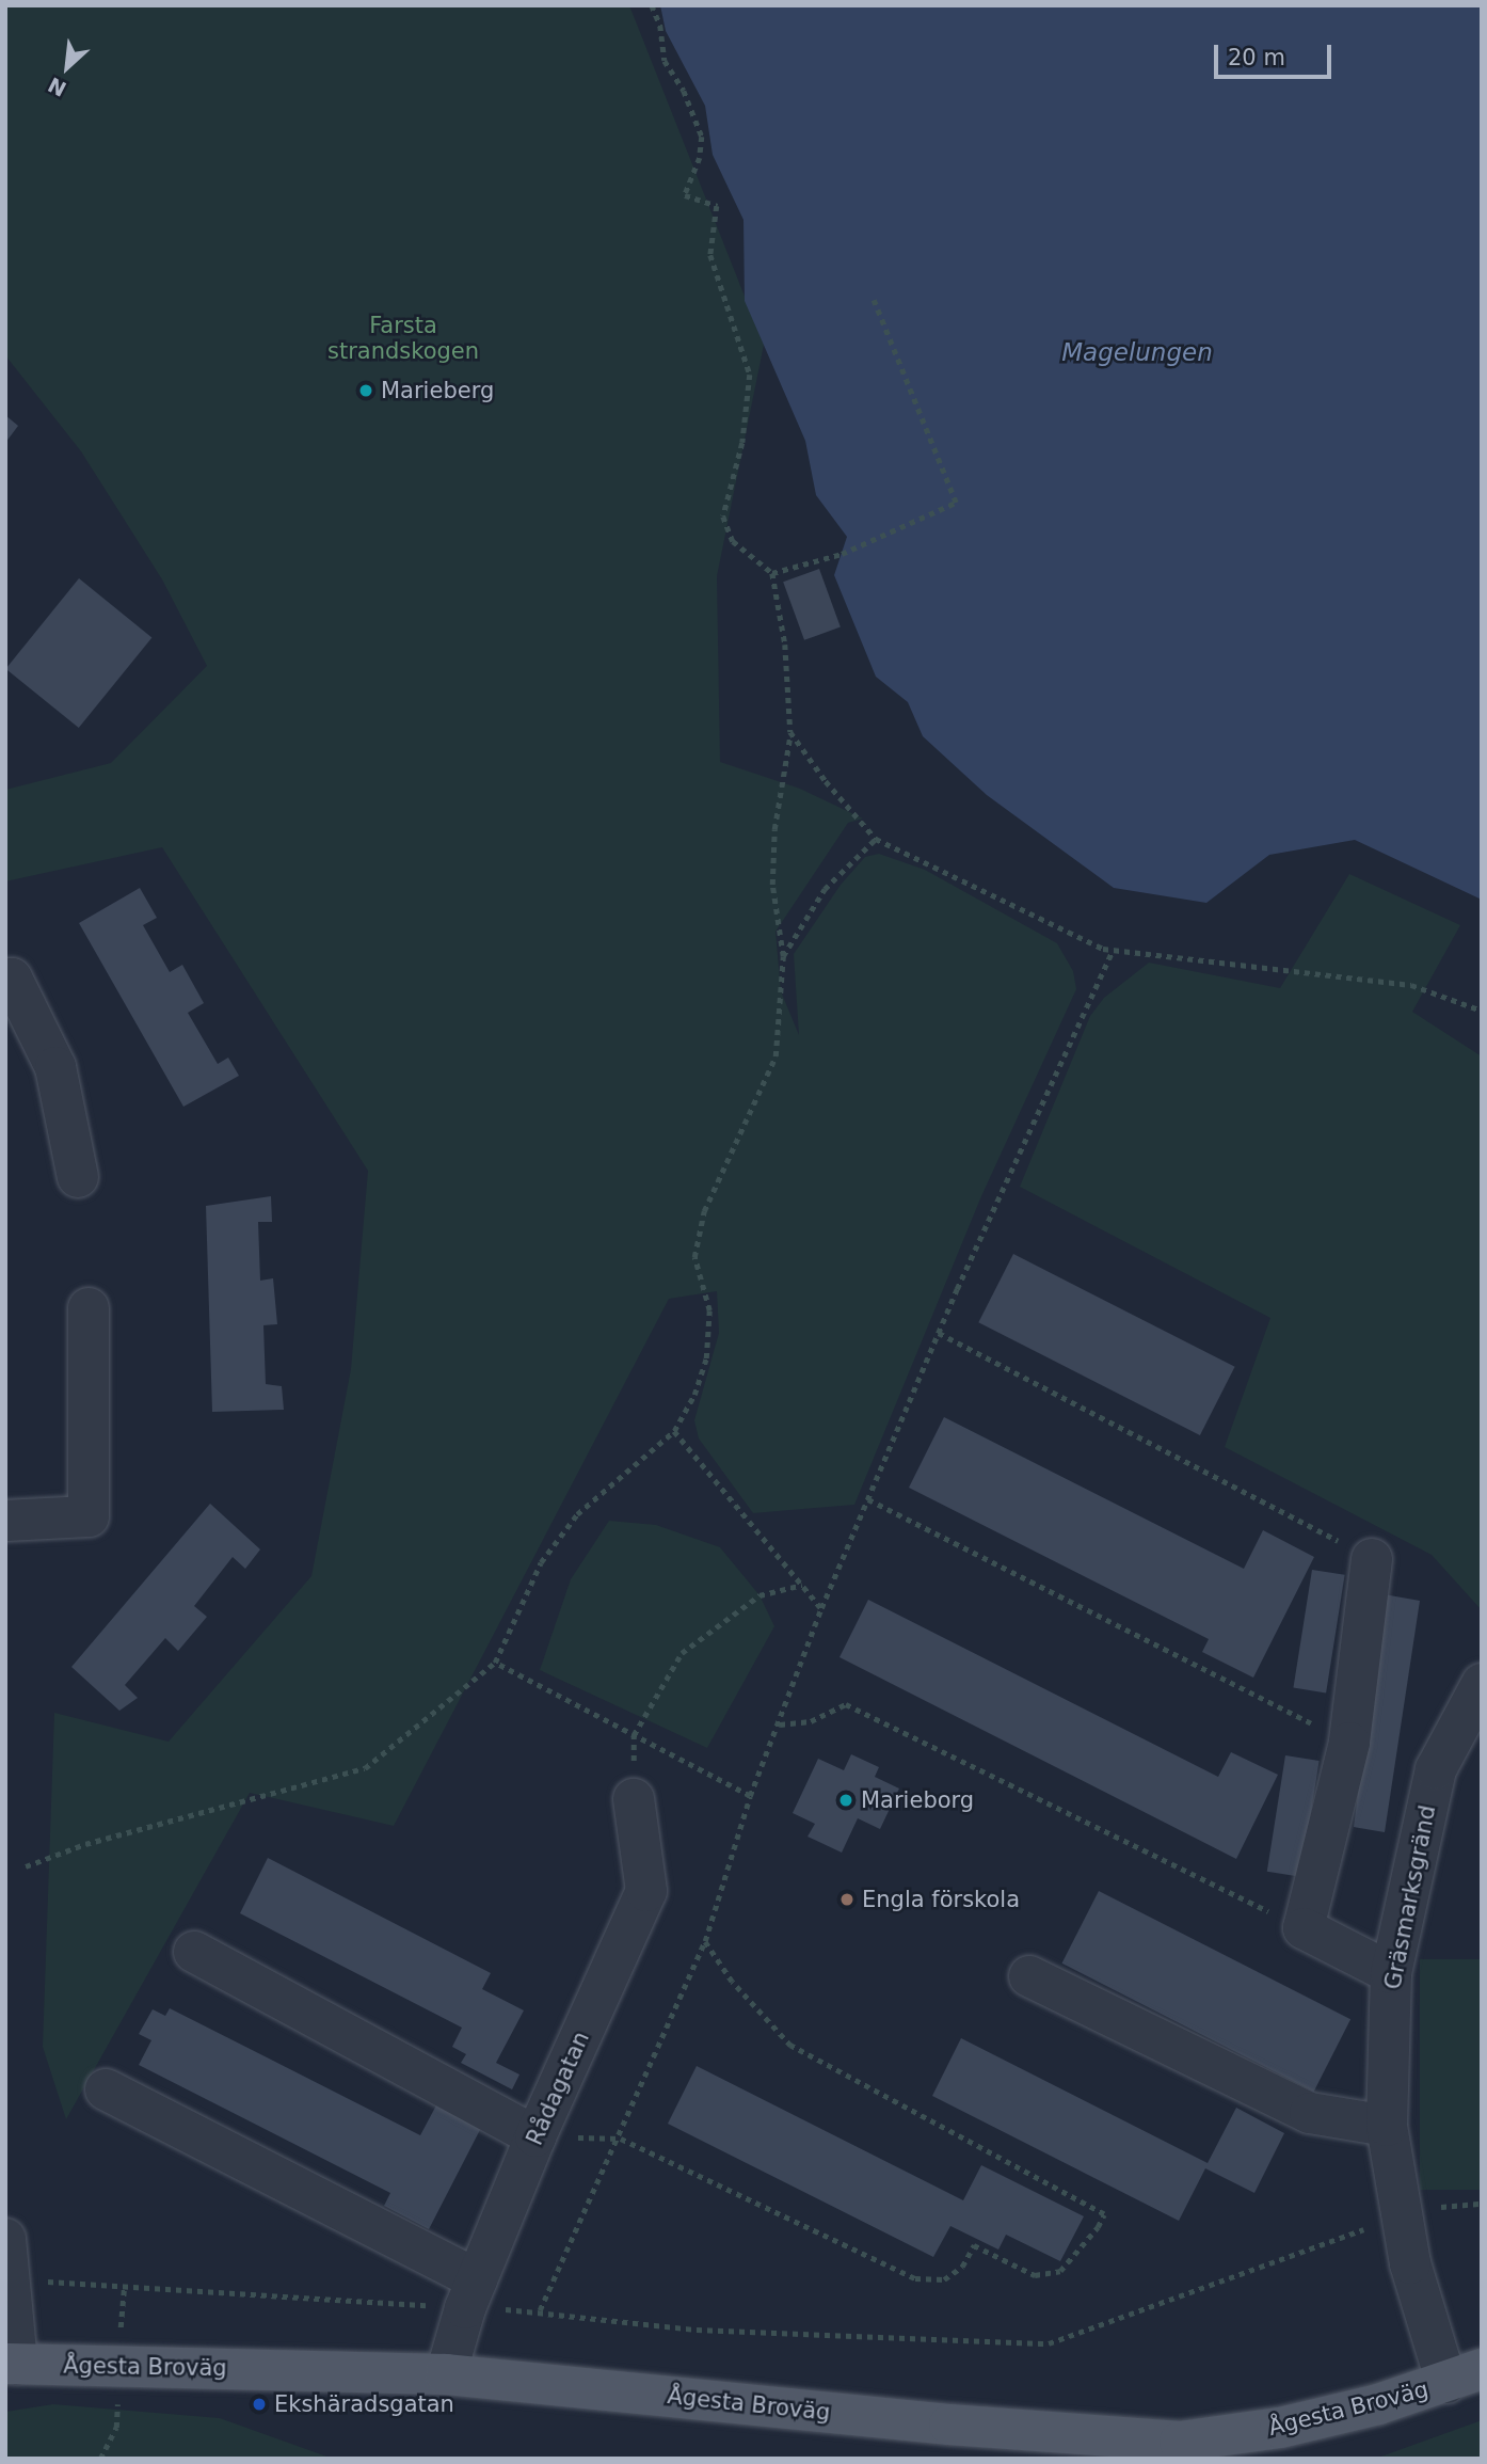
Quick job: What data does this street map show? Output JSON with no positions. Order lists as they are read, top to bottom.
{
  "streets": {
    "main road": ["Ågesta Broväg"],
    "street": ["Gräsmarksgränd", "Rådagatan"]
  },
  "crossings": [
    ["Gräsmarksgränd", "Ågesta Broväg"],
    ["Rådagatan", "Ågesta Broväg"]
  ],
  "water": ["Magelungen"],
  "parks": ["Farsta strandskogen"],
  "places": [
    "Marieberg",
    "Marieborg",
    "Engla förskola",
    "Ekshäradsgatan"
  ],
  "scale_bar": "20 m",
  "north": "bottom left"
}
